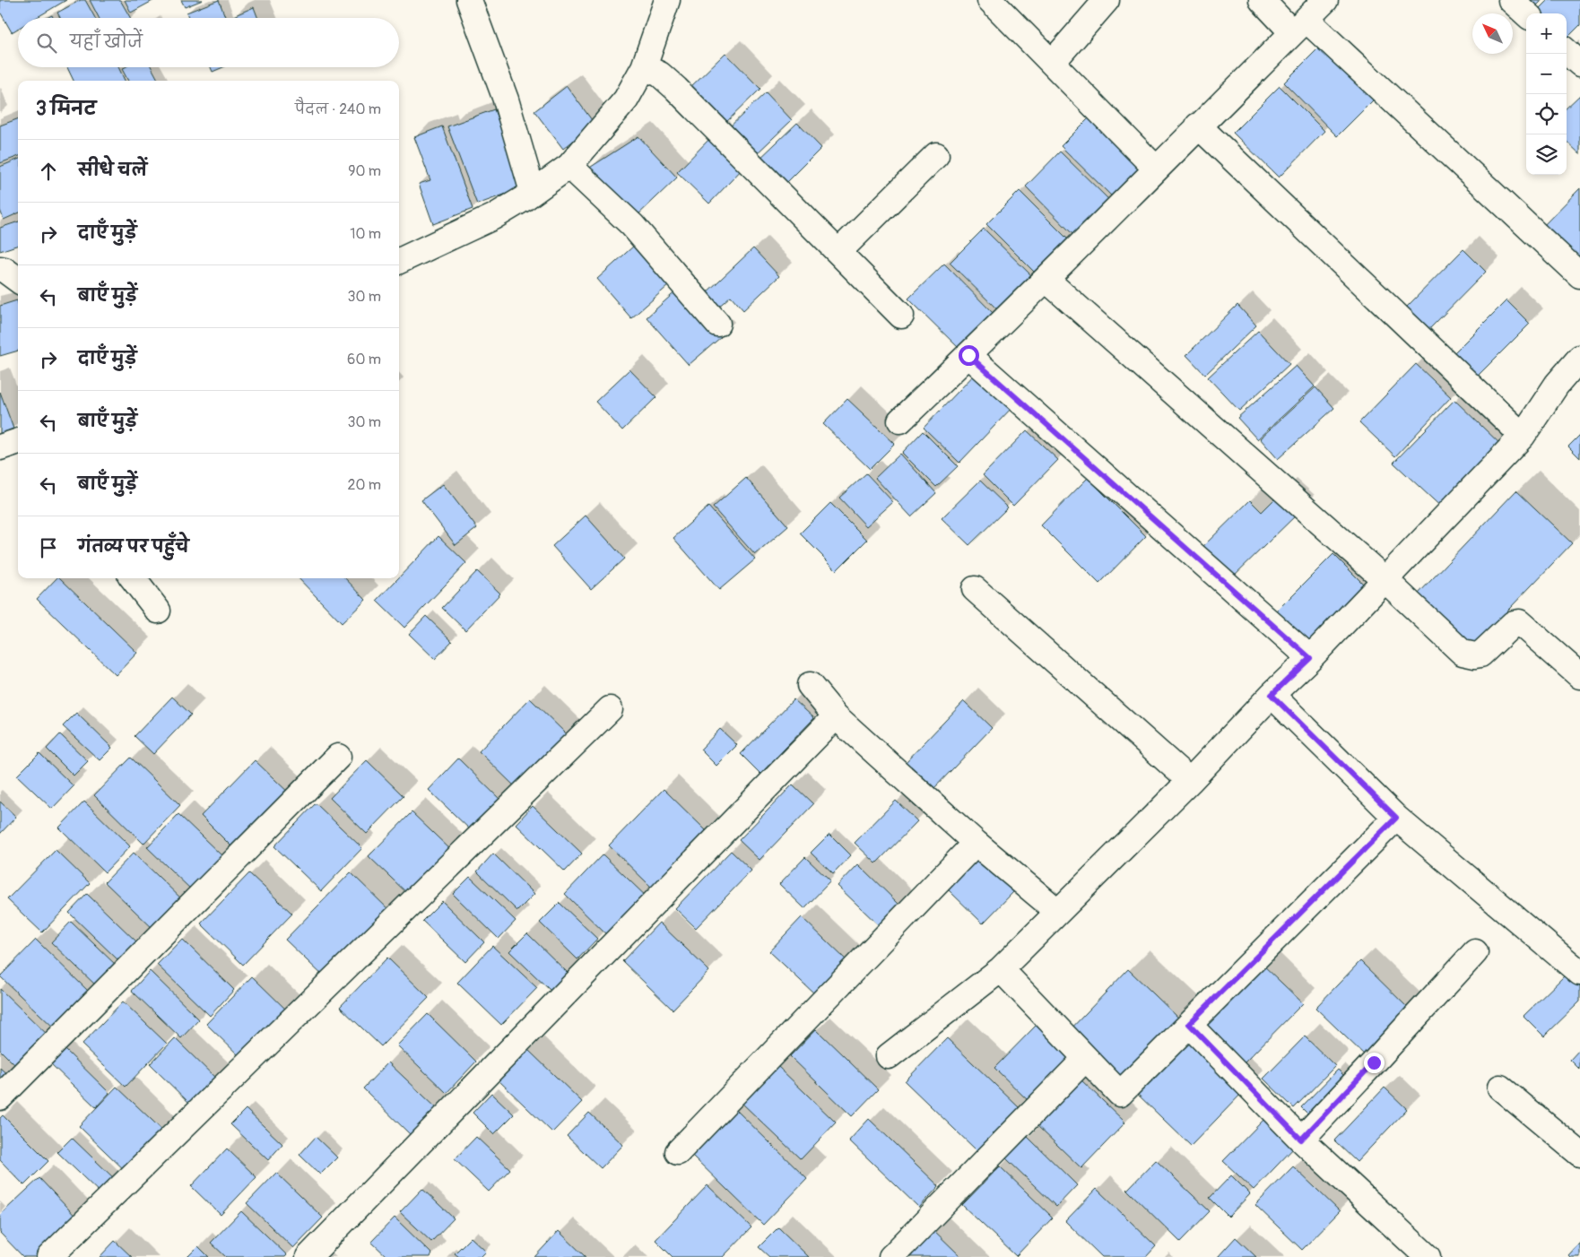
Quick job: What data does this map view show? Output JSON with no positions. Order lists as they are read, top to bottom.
{
  "north": "top left",
  "page": {
    "map_buttons": ["+", "−"],
    "search": "यहाँ खोजें",
    "heading": ["3 मिनट", "पैदल · 240 m"],
    "list": [
      ["सीधे चलें", "90 m"],
      ["दाएँ मुड़ें", "10 m"],
      ["बाएँ मुड़ें", "30 m"],
      ["दाएँ मुड़ें", "60 m"],
      ["बाएँ मुड़ें", "30 m"],
      ["बाएँ मुड़ें", "20 m"],
      "गंतव्य पर पहुँचे"
    ]
  }
}
